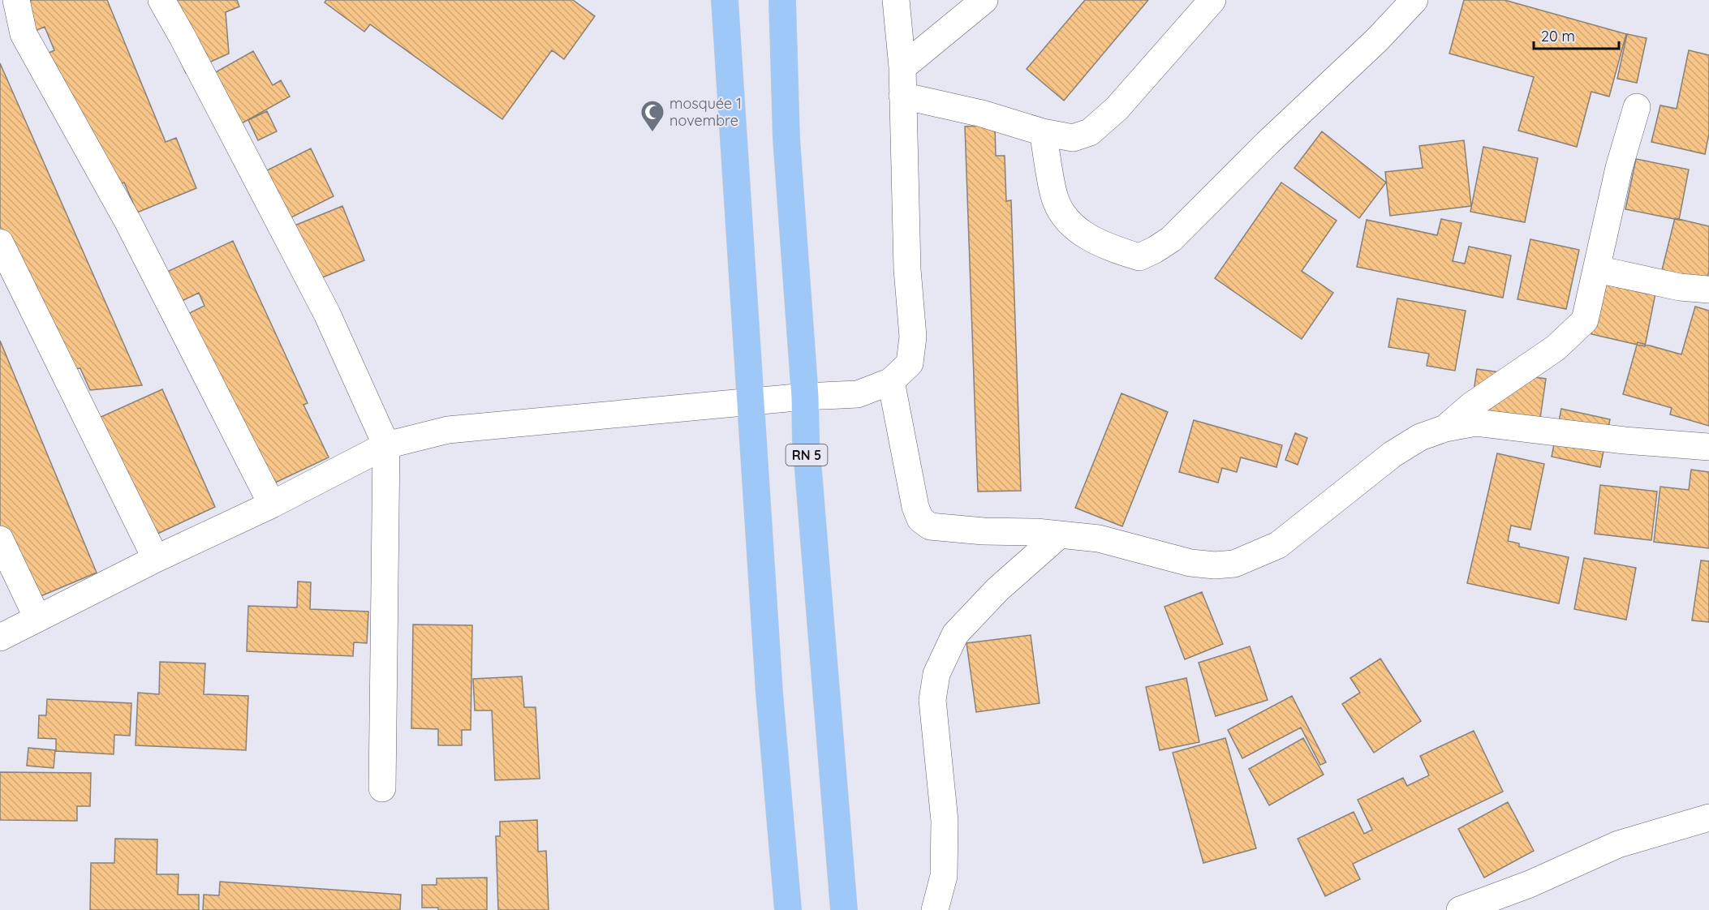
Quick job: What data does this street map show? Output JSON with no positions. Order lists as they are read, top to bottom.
{
  "streets": {
    "main road": ["RN 5"]
  },
  "places": {
    "mosque": ["mosquée 1 novembre"]
  },
  "scale_bar": "20 m"
}
